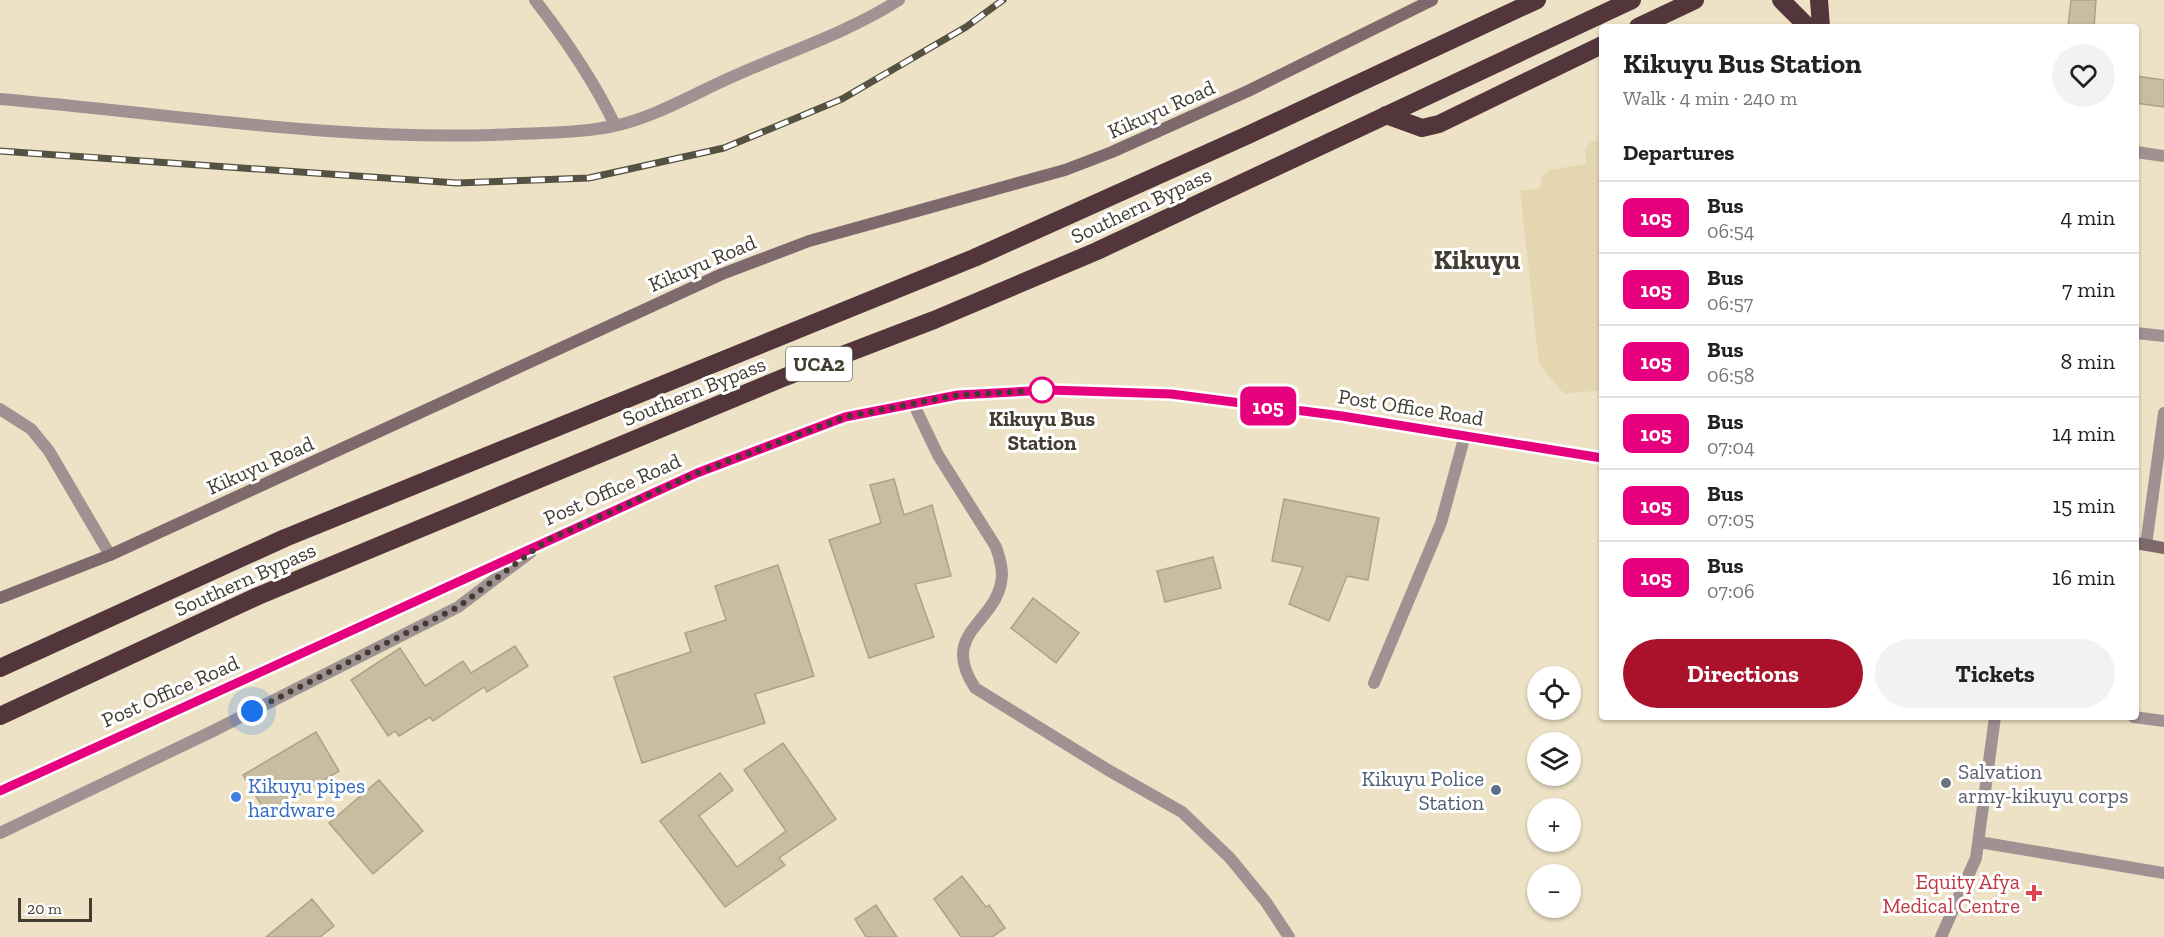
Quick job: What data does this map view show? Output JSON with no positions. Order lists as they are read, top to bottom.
{
  "streets": {
    "highway": ["Southern Bypass", "UCA2"],
    "street": ["Kikuyu Road", "Post Office Road"]
  },
  "districts": ["Kikuyu"],
  "places": {
    "other": [
      "Kikuyu Bus Station",
      "Salvation army-kikuyu corps",
      "Kikuyu Police Station",
      "Kikuyu pipes hardware"
    ],
    "health": ["Equity Afya Medical Centre"]
  },
  "lines": ["bus line 105"],
  "scale_bar": "20 m",
  "page": {
    "on_map": "105",
    "heading": [
      ["Kikuyu Bus Station", "Walk · 4 min · 240 m"],
      "Departures"
    ],
    "list": [
      {
        "mark": "105",
        "name": "Bus",
        "note": "06:54",
        "value": "4 min"
      },
      {
        "mark": "105",
        "name": "Bus",
        "note": "06:57",
        "value": "7 min"
      },
      {
        "mark": "105",
        "name": "Bus",
        "note": "06:58",
        "value": "8 min"
      },
      {
        "mark": "105",
        "name": "Bus",
        "note": "07:04",
        "value": "14 min"
      },
      {
        "mark": "105",
        "name": "Bus",
        "note": "07:05",
        "value": "15 min"
      },
      {
        "mark": "105",
        "name": "Bus",
        "note": "07:06",
        "value": "16 min"
      }
    ],
    "buttons": ["Directions", "Tickets"],
    "map_buttons": ["+", "−"],
    "scale": "20 m"
  }
}
